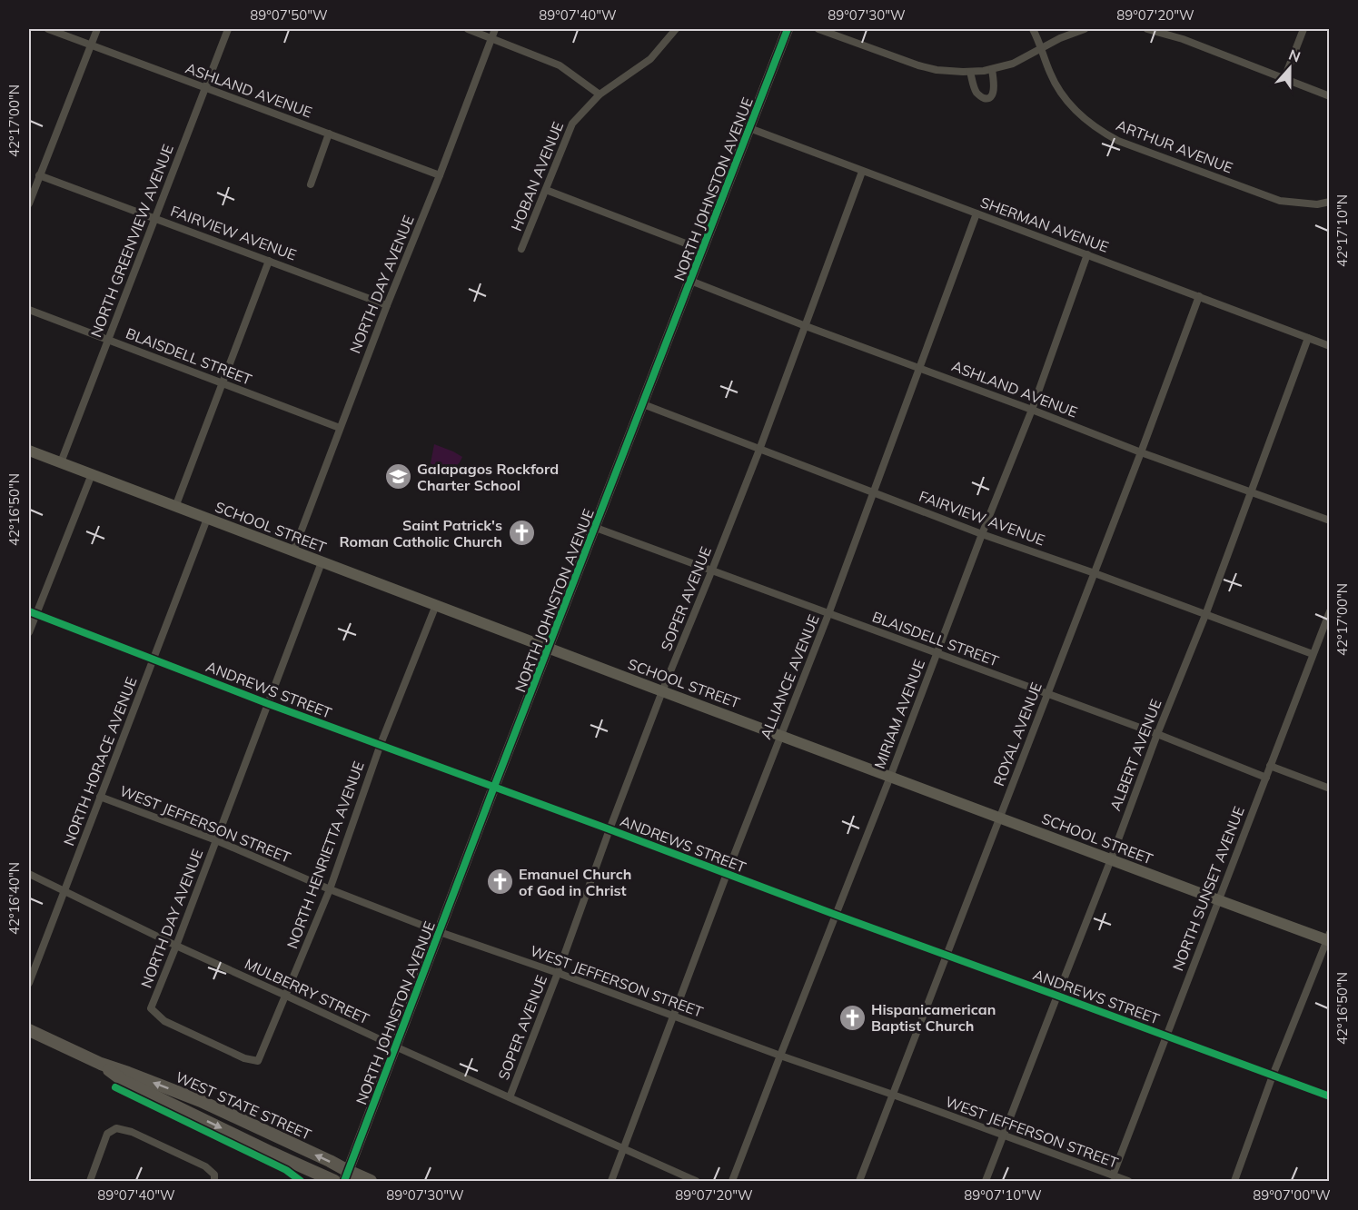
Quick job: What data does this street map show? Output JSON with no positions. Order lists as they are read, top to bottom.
{
  "streets": {
    "main road": ["NORTH JOHNSTON AVENUE", "SCHOOL STREET", "WEST STATE STREET"],
    "street": [
      "ASHLAND AVENUE",
      "ARTHUR AVENUE",
      "HOBAN AVENUE",
      "SHERMAN AVENUE",
      "FAIRVIEW AVENUE",
      "NORTH GREENVIEW AVENUE",
      "NORTH DAY AVENUE",
      "BLAISDELL STREET",
      "SOPER AVENUE",
      "ALLIANCE AVENUE",
      "ANDREWS STREET",
      "MIRIAM AVENUE",
      "ROYAL AVENUE",
      "ALBERT AVENUE",
      "NORTH HORACE AVENUE",
      "WEST JEFFERSON STREET",
      "NORTH HENRIETTA AVENUE",
      "NORTH SUNSET AVENUE",
      "MULBERRY STREET"
    ]
  },
  "crossings": [
    ["ASHLAND AVENUE", "NORTH JOHNSTON AVENUE"],
    ["ASHLAND AVENUE", "NORTH GREENVIEW AVENUE"],
    ["ASHLAND AVENUE", "NORTH DAY AVENUE"],
    ["ASHLAND AVENUE", "SOPER AVENUE"],
    ["ASHLAND AVENUE", "ALLIANCE AVENUE"],
    ["ASHLAND AVENUE", "MIRIAM AVENUE"],
    ["ASHLAND AVENUE", "ROYAL AVENUE"],
    ["ASHLAND AVENUE", "ALBERT AVENUE"],
    ["NORTH JOHNSTON AVENUE", "SHERMAN AVENUE"],
    ["NORTH JOHNSTON AVENUE", "FAIRVIEW AVENUE"],
    ["NORTH JOHNSTON AVENUE", "BLAISDELL STREET"],
    ["NORTH JOHNSTON AVENUE", "SCHOOL STREET"],
    ["NORTH JOHNSTON AVENUE", "ANDREWS STREET"],
    ["NORTH JOHNSTON AVENUE", "WEST JEFFERSON STREET"],
    ["NORTH JOHNSTON AVENUE", "MULBERRY STREET"],
    ["NORTH JOHNSTON AVENUE", "WEST STATE STREET"],
    ["SHERMAN AVENUE", "SOPER AVENUE"],
    ["SHERMAN AVENUE", "ALLIANCE AVENUE"],
    ["SHERMAN AVENUE", "MIRIAM AVENUE"],
    ["SHERMAN AVENUE", "ROYAL AVENUE"],
    ["SHERMAN AVENUE", "ALBERT AVENUE"],
    ["FAIRVIEW AVENUE", "NORTH GREENVIEW AVENUE"],
    ["FAIRVIEW AVENUE", "NORTH DAY AVENUE"],
    ["FAIRVIEW AVENUE", "SOPER AVENUE"],
    ["FAIRVIEW AVENUE", "ALLIANCE AVENUE"],
    ["FAIRVIEW AVENUE", "MIRIAM AVENUE"],
    ["FAIRVIEW AVENUE", "ROYAL AVENUE"],
    ["FAIRVIEW AVENUE", "ALBERT AVENUE"],
    ["FAIRVIEW AVENUE", "NORTH SUNSET AVENUE"],
    ["NORTH GREENVIEW AVENUE", "BLAISDELL STREET"],
    ["NORTH GREENVIEW AVENUE", "SCHOOL STREET"],
    ["NORTH DAY AVENUE", "BLAISDELL STREET"],
    ["NORTH DAY AVENUE", "SCHOOL STREET"],
    ["NORTH DAY AVENUE", "ANDREWS STREET"],
    ["NORTH DAY AVENUE", "WEST JEFFERSON STREET"],
    ["NORTH DAY AVENUE", "NORTH HENRIETTA AVENUE"],
    ["NORTH DAY AVENUE", "MULBERRY STREET"],
    ["BLAISDELL STREET", "SOPER AVENUE"],
    ["BLAISDELL STREET", "ALLIANCE AVENUE"],
    ["BLAISDELL STREET", "MIRIAM AVENUE"],
    ["BLAISDELL STREET", "ROYAL AVENUE"],
    ["BLAISDELL STREET", "ALBERT AVENUE"],
    ["BLAISDELL STREET", "NORTH SUNSET AVENUE"],
    ["SCHOOL STREET", "SOPER AVENUE"],
    ["SCHOOL STREET", "ALLIANCE AVENUE"],
    ["SCHOOL STREET", "MIRIAM AVENUE"],
    ["SCHOOL STREET", "ROYAL AVENUE"],
    ["SCHOOL STREET", "ALBERT AVENUE"],
    ["SCHOOL STREET", "NORTH HORACE AVENUE"],
    ["SCHOOL STREET", "NORTH HENRIETTA AVENUE"],
    ["SCHOOL STREET", "NORTH SUNSET AVENUE"],
    ["SOPER AVENUE", "ANDREWS STREET"],
    ["SOPER AVENUE", "WEST JEFFERSON STREET"],
    ["SOPER AVENUE", "MULBERRY STREET"],
    ["ALLIANCE AVENUE", "ANDREWS STREET"],
    ["ALLIANCE AVENUE", "WEST JEFFERSON STREET"],
    ["ALLIANCE AVENUE", "MULBERRY STREET"],
    ["ANDREWS STREET", "MIRIAM AVENUE"],
    ["ANDREWS STREET", "ROYAL AVENUE"],
    ["ANDREWS STREET", "ALBERT AVENUE"],
    ["ANDREWS STREET", "NORTH HORACE AVENUE"],
    ["ANDREWS STREET", "NORTH HENRIETTA AVENUE"],
    ["ANDREWS STREET", "NORTH SUNSET AVENUE"],
    ["MIRIAM AVENUE", "WEST JEFFERSON STREET"],
    ["ROYAL AVENUE", "WEST JEFFERSON STREET"],
    ["ALBERT AVENUE", "WEST JEFFERSON STREET"],
    ["NORTH HORACE AVENUE", "WEST JEFFERSON STREET"],
    ["NORTH HORACE AVENUE", "MULBERRY STREET"],
    ["WEST JEFFERSON STREET", "NORTH HENRIETTA AVENUE"],
    ["WEST JEFFERSON STREET", "NORTH SUNSET AVENUE"],
    ["NORTH HENRIETTA AVENUE", "MULBERRY STREET"]
  ],
  "places": {
    "school or university": ["Galapagos Rockford Charter School"],
    "church": ["Saint Patrick's Roman Catholic Church", "Emanuel Church of God in Christ", "Hispanicamerican Baptist Church"]
  },
  "north": "top",
  "coordinates": [
    "89°07'50\"W",
    "89°07'40\"W",
    "89°07'30\"W",
    "89°07'20\"W",
    "42°17'00\"N",
    "42°17'10\"N",
    "42°16'50\"N",
    "42°16'40\"N",
    "89°07'10\"W",
    "89°07'00\"W"
  ]
}
